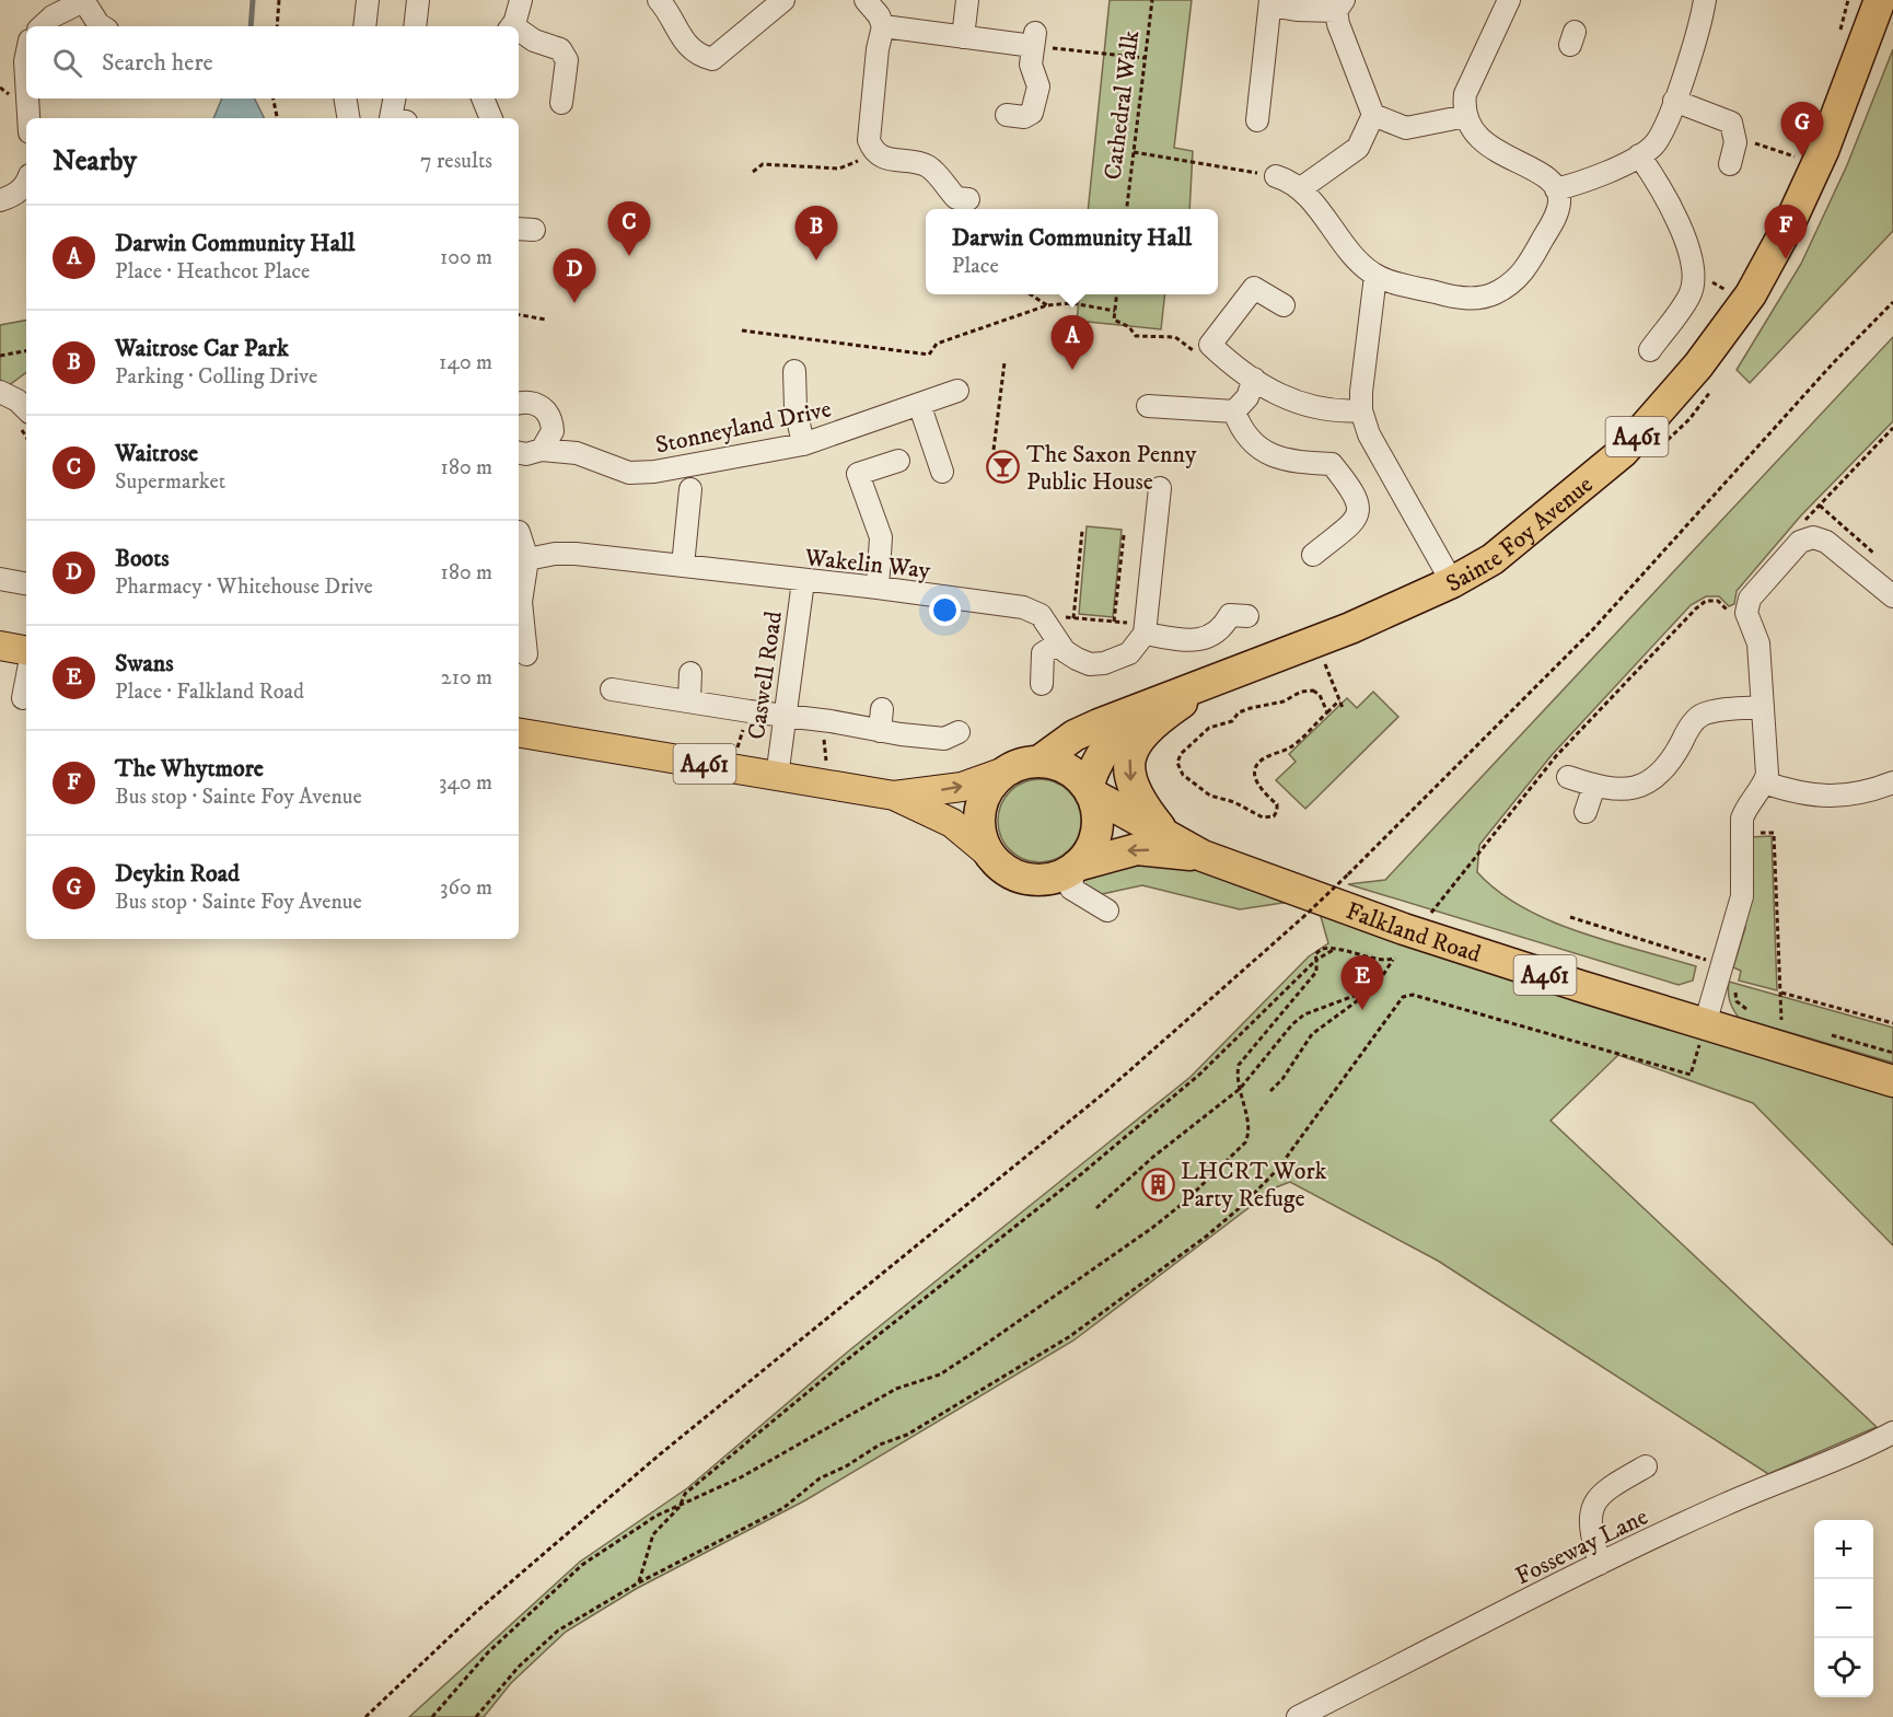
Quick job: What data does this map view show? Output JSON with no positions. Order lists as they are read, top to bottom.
{
  "streets": {
    "highway": ["A461", "Sainte Foy Avenue", "Falkland Road"],
    "street": [
      "Stonneyland Drive",
      "Wakelin Way",
      "Caswell Road",
      "Fosseway Lane"
    ],
    "path": ["Cathedral Walk"]
  },
  "crossings": [
    ["A461", "Sainte Foy Avenue"],
    ["A461", "Caswell Road"],
    ["A461", "Falkland Road"],
    ["Sainte Foy Avenue", "Falkland Road"],
    ["Wakelin Way", "Caswell Road"]
  ],
  "places": {
    "bar": ["The Saxon Penny Public House"],
    "building": ["LHCRT Work Party Refuge"]
  },
  "page": {
    "search": "Search here",
    "pins": [
      "G",
      "C",
      "F",
      "B",
      "D",
      "A",
      "E"
    ],
    "heading": ["Nearby", "7 results"],
    "list": [
      {
        "mark": "A",
        "name": "Darwin Community Hall",
        "note": "Place · Heathcot Place",
        "value": "100 m"
      },
      {
        "mark": "B",
        "name": "Waitrose Car Park",
        "note": "Parking · Colling Drive",
        "value": "140 m"
      },
      {
        "mark": "C",
        "name": "Waitrose",
        "note": "Supermarket",
        "value": "180 m"
      },
      {
        "mark": "D",
        "name": "Boots",
        "note": "Pharmacy · Whitehouse Drive",
        "value": "180 m"
      },
      {
        "mark": "E",
        "name": "Swans",
        "note": "Place · Falkland Road",
        "value": "210 m"
      },
      {
        "mark": "F",
        "name": "The Whytmore",
        "note": "Bus stop · Sainte Foy Avenue",
        "value": "340 m"
      },
      {
        "mark": "G",
        "name": "Deykin Road",
        "note": "Bus stop · Sainte Foy Avenue",
        "value": "360 m"
      }
    ],
    "popup": ["Darwin Community Hall", "Place"],
    "map_buttons": ["+", "−"]
  }
}
